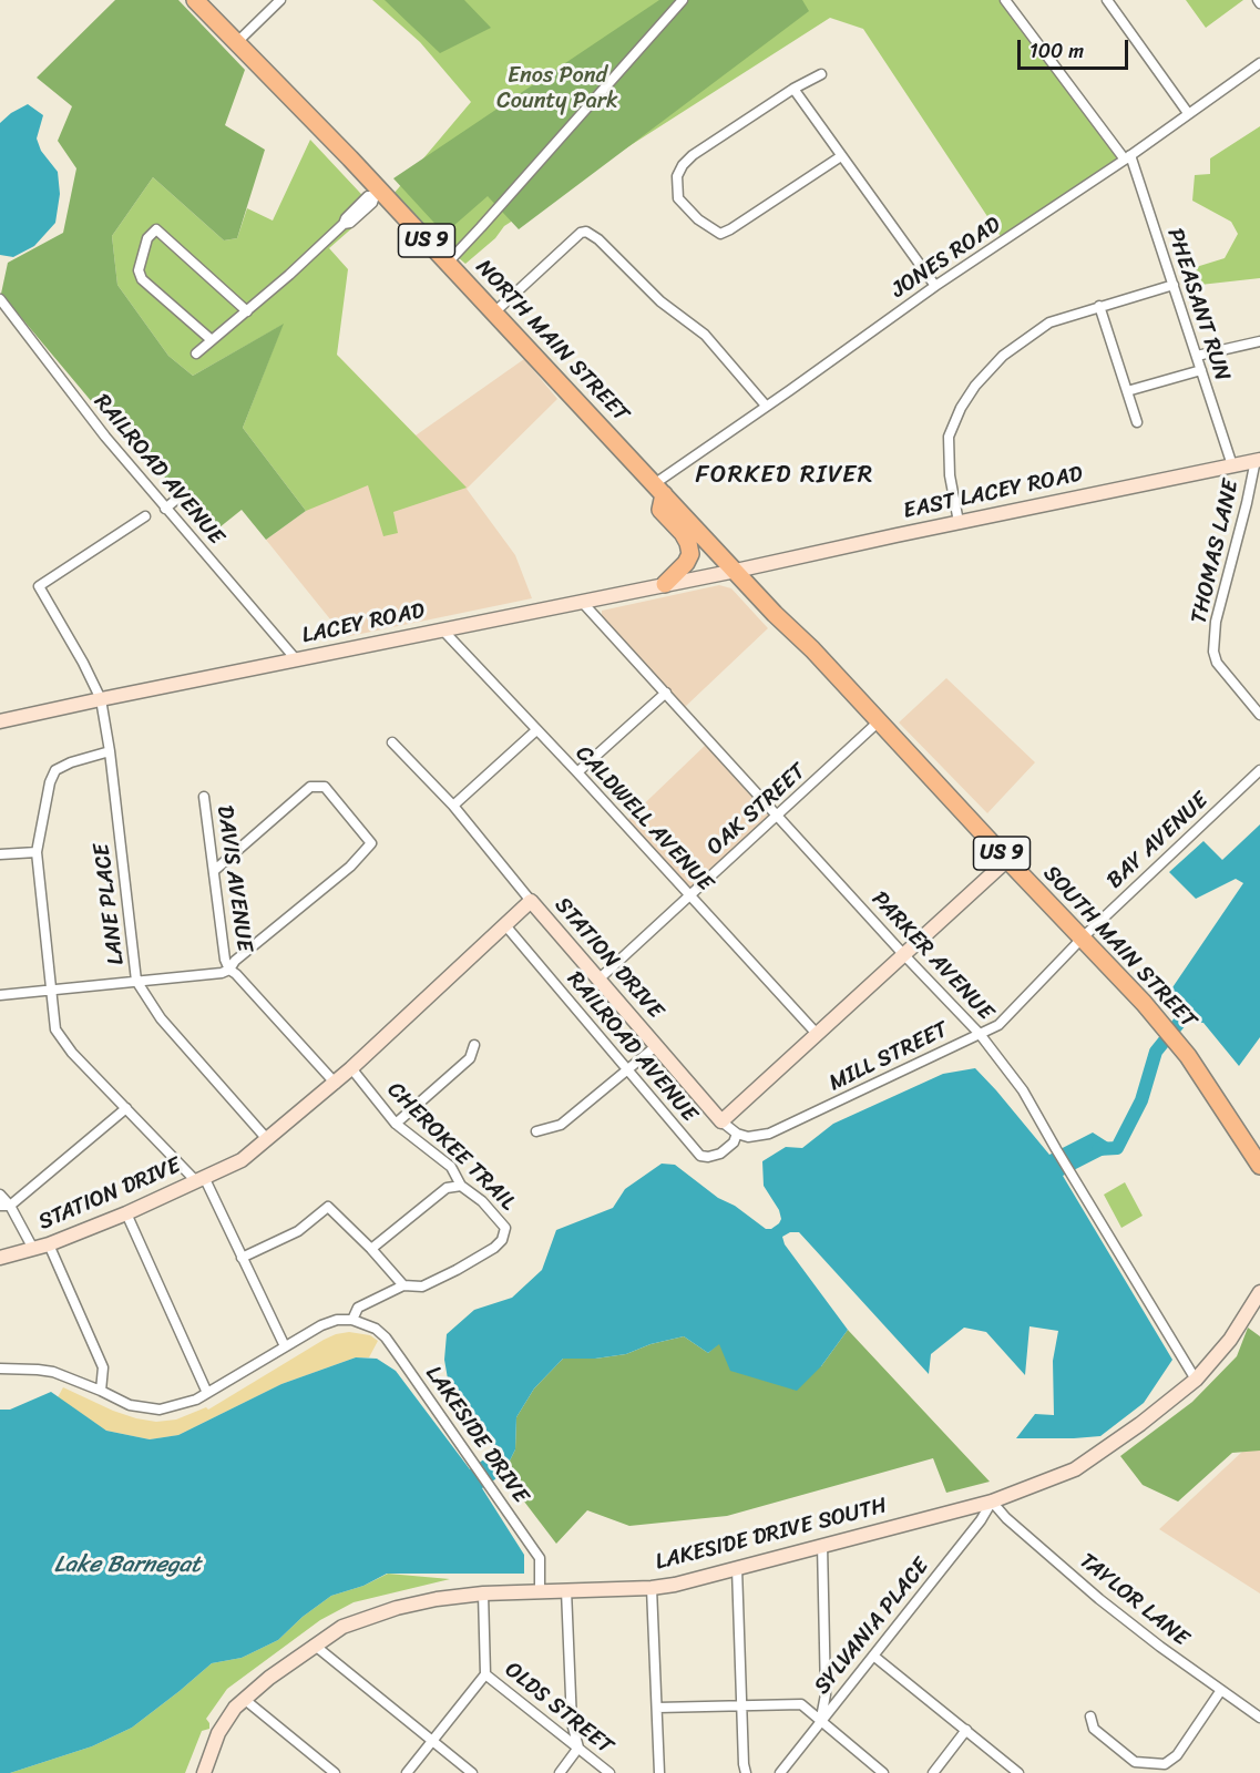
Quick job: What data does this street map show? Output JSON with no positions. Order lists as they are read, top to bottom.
{
  "streets": {
    "highway": ["US 9", "NORTH MAIN STREET", "SOUTH MAIN STREET"],
    "street": [
      "JONES ROAD",
      "PHEASANT RUN",
      "RAILROAD AVENUE",
      "EAST LACEY ROAD",
      "THOMAS LANE",
      "LACEY ROAD",
      "OAK STREET",
      "CALDWELL AVENUE",
      "BAY AVENUE",
      "DAVIS AVENUE",
      "LANE PLACE",
      "PARKER AVENUE",
      "STATION DRIVE",
      "MILL STREET",
      "CHEROKEE TRAIL",
      "LAKESIDE DRIVE",
      "LAKESIDE DRIVE SOUTH",
      "TAYLOR LANE",
      "SYLVANIA PLACE",
      "OLDS STREET"
    ]
  },
  "crossings": [
    ["JONES ROAD", "PHEASANT RUN"],
    ["JONES ROAD", "NORTH MAIN STREET"],
    ["PHEASANT RUN", "EAST LACEY ROAD"],
    ["NORTH MAIN STREET", "EAST LACEY ROAD"],
    ["NORTH MAIN STREET", "LACEY ROAD"],
    ["NORTH MAIN STREET", "SOUTH MAIN STREET"],
    ["RAILROAD AVENUE", "LACEY ROAD"],
    ["RAILROAD AVENUE", "STATION DRIVE"],
    ["RAILROAD AVENUE", "MILL STREET"],
    ["EAST LACEY ROAD", "THOMAS LANE"],
    ["EAST LACEY ROAD", "LACEY ROAD"],
    ["EAST LACEY ROAD", "SOUTH MAIN STREET"],
    ["LACEY ROAD", "CALDWELL AVENUE"],
    ["LACEY ROAD", "LANE PLACE"],
    ["LACEY ROAD", "SOUTH MAIN STREET"],
    ["LACEY ROAD", "PARKER AVENUE"],
    ["OAK STREET", "CALDWELL AVENUE"],
    ["OAK STREET", "SOUTH MAIN STREET"],
    ["OAK STREET", "PARKER AVENUE"],
    ["OAK STREET", "STATION DRIVE"],
    ["BAY AVENUE", "SOUTH MAIN STREET"],
    ["BAY AVENUE", "MILL STREET"],
    ["DAVIS AVENUE", "STATION DRIVE"],
    ["LANE PLACE", "STATION DRIVE"],
    ["SOUTH MAIN STREET", "MILL STREET"],
    ["PARKER AVENUE", "MILL STREET"],
    ["PARKER AVENUE", "LAKESIDE DRIVE SOUTH"],
    ["STATION DRIVE", "CHEROKEE TRAIL"],
    ["CHEROKEE TRAIL", "LAKESIDE DRIVE"],
    ["LAKESIDE DRIVE", "LAKESIDE DRIVE SOUTH"],
    ["LAKESIDE DRIVE SOUTH", "TAYLOR LANE"],
    ["LAKESIDE DRIVE SOUTH", "SYLVANIA PLACE"],
    ["TAYLOR LANE", "SYLVANIA PLACE"]
  ],
  "districts": ["FORKED RIVER"],
  "water": ["Lake Barnegat"],
  "parks": ["Enos Pond County Park"],
  "scale_bar": "100 m"
}
